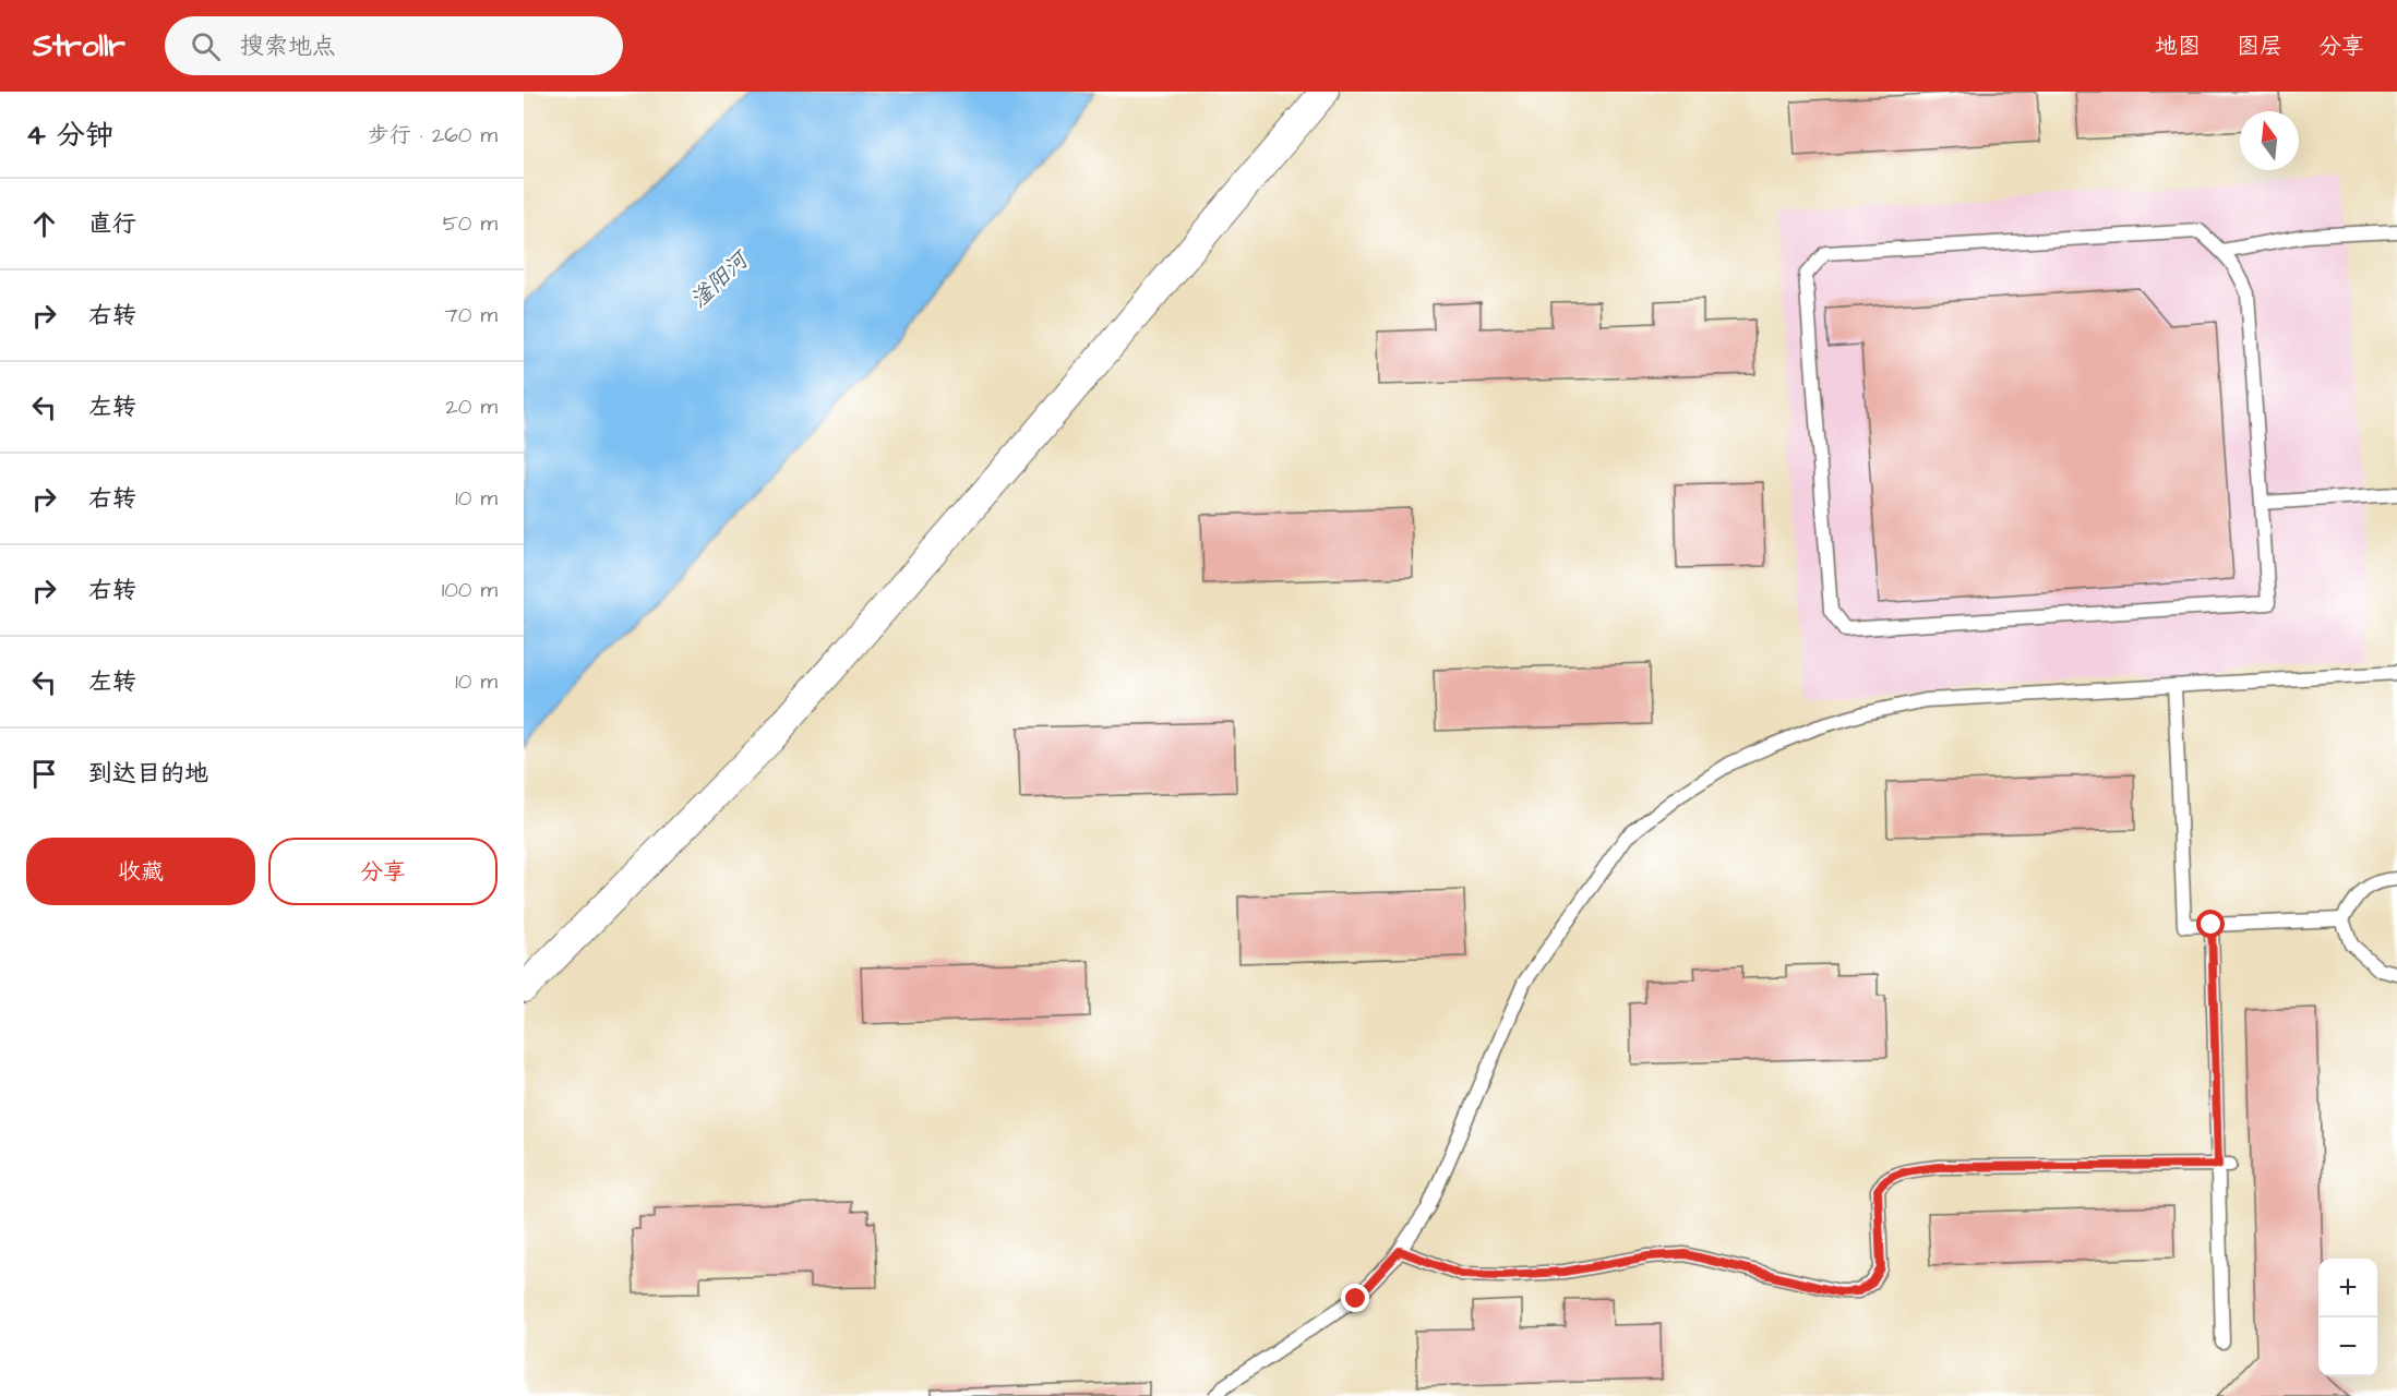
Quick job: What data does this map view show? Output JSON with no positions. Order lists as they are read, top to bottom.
{
  "water": ["滏阳河"],
  "north": "top",
  "page": {
    "header": "Strollr",
    "search": "搜索地点",
    "nav": ["地图", "图层", "分享"],
    "heading": ["4 分钟", "步行 · 260 m"],
    "list": [
      ["直行", "50 m"],
      ["右转", "70 m"],
      ["左转", "20 m"],
      ["右转", "10 m"],
      ["右转", "100 m"],
      ["左转", "10 m"],
      "到达目的地"
    ],
    "buttons": ["收藏", "分享"],
    "map_buttons": ["+", "−"]
  }
}
